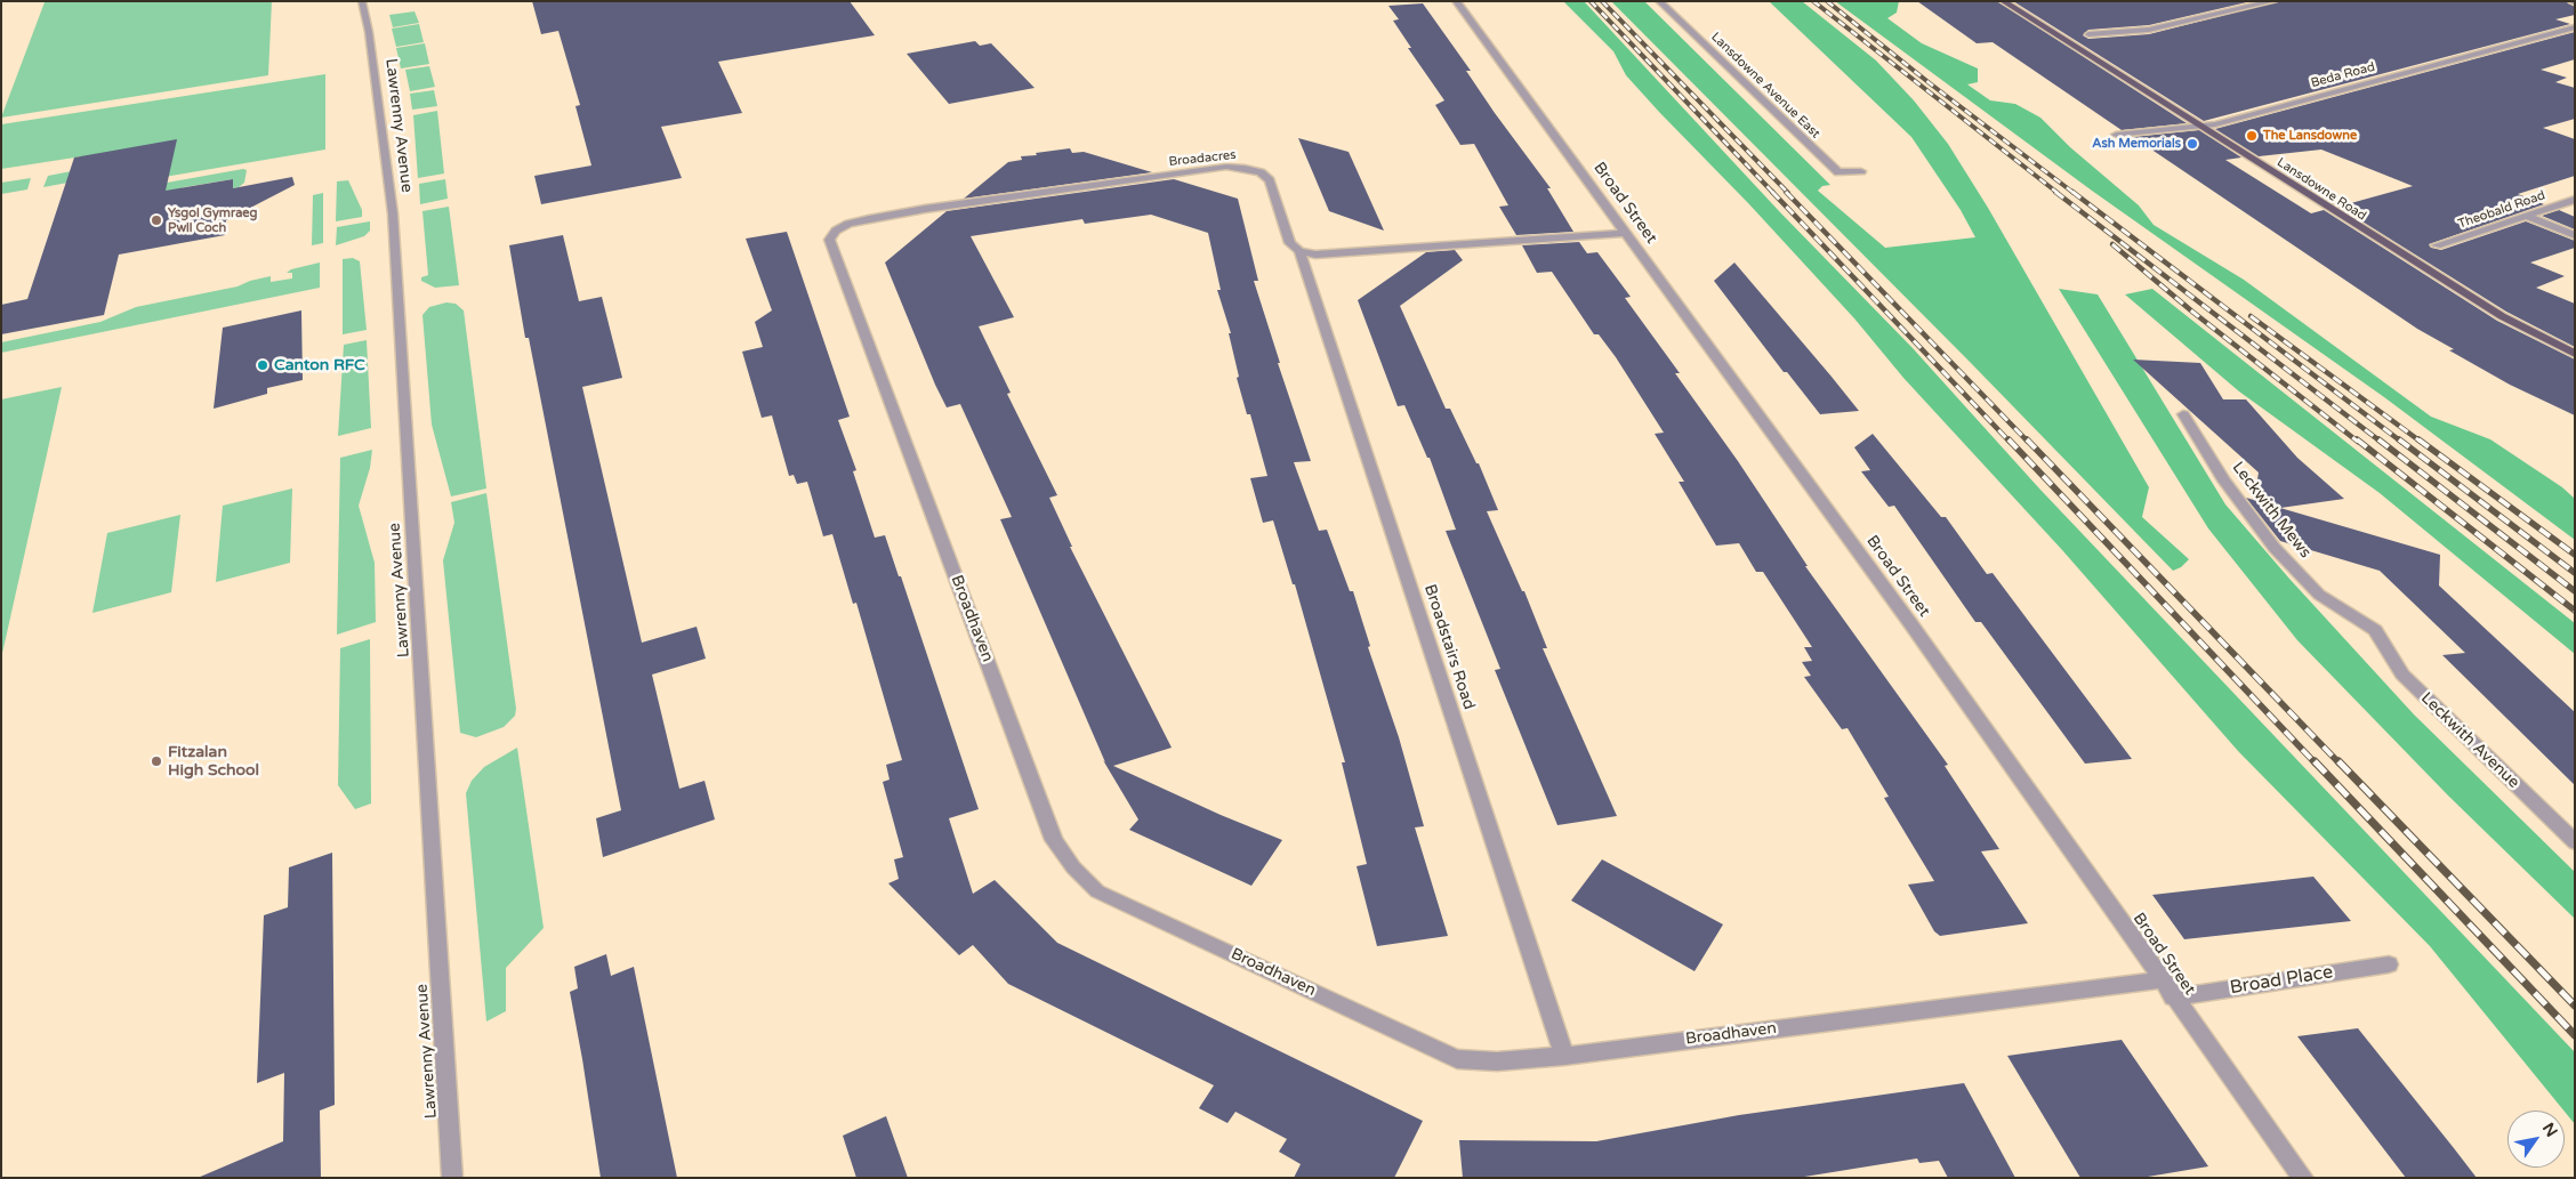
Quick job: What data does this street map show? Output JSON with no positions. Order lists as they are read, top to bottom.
{
  "streets": {
    "main road": ["Lansdowne Road"],
    "street": [
      "Beda Road",
      "Lansdowne Avenue East",
      "Lawrenny Avenue",
      "Broadacres",
      "Broad Street",
      "Theobald Road",
      "Leckwith Mews",
      "Broadhaven",
      "Broadstairs Road",
      "Leckwith Avenue",
      "Broad Place"
    ]
  },
  "crossings": [
    ["Beda Road", "Lansdowne Road"],
    ["Broadacres", "Broadhaven"],
    ["Broadacres", "Broadstairs Road"],
    ["Broad Street", "Broadhaven"],
    ["Broad Street", "Broad Place"],
    ["Leckwith Mews", "Leckwith Avenue"],
    ["Broadhaven", "Broadstairs Road"]
  ],
  "places": [
    "The Lansdowne",
    "Ash Memorials",
    "Ysgol Gymraeg Pwll Coch",
    "Canton RFC",
    "Fitzalan High School"
  ],
  "north": "top right"
}
